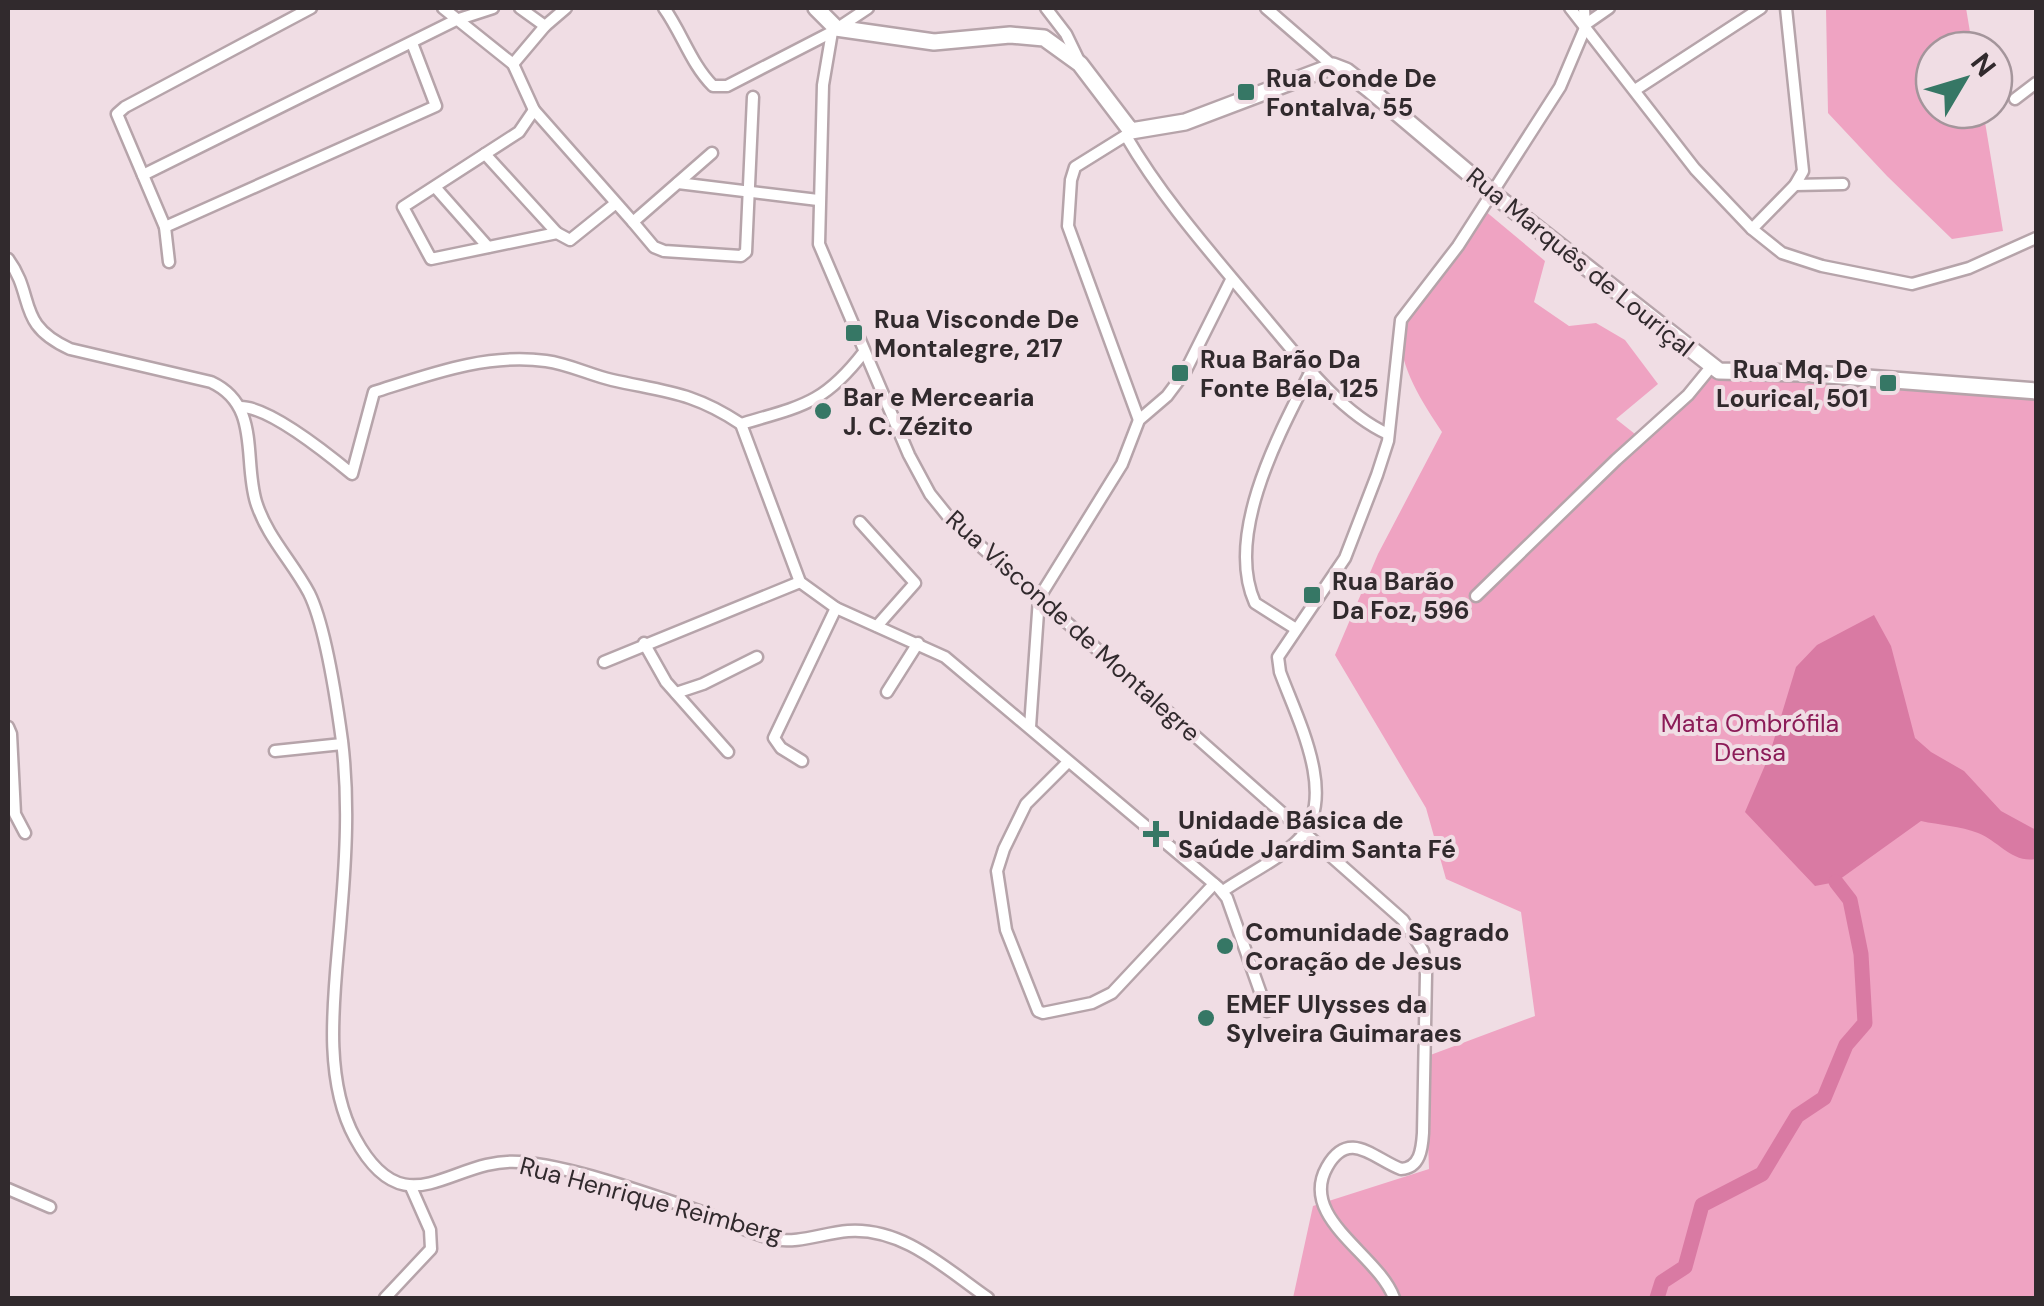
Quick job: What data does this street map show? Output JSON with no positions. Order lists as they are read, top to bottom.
{
  "streets": {
    "main road": ["Rua Marquês de Louriçal"],
    "street": ["Rua Visconde de Montalegre", "Rua Henrique Reimberg"]
  },
  "parks": ["Mata Ombrófila Densa"],
  "places": {
    "transit": [
      "Rua Conde De Fontalva, 55",
      "Rua Visconde De Montalegre, 217",
      "Rua Barão Da Fonte Bela, 125",
      "Rua Mq. De Lourical, 501",
      "Rua Barão Da Foz, 596"
    ],
    "other": ["Bar e Mercearia J. C. Zézito", "Comunidade Sagrado Coração de Jesus", "EMEF Ulysses da Sylveira Guimaraes"],
    "health": ["Unidade Básica de Saúde Jardim Santa Fé"]
  },
  "north": "top right"
}
